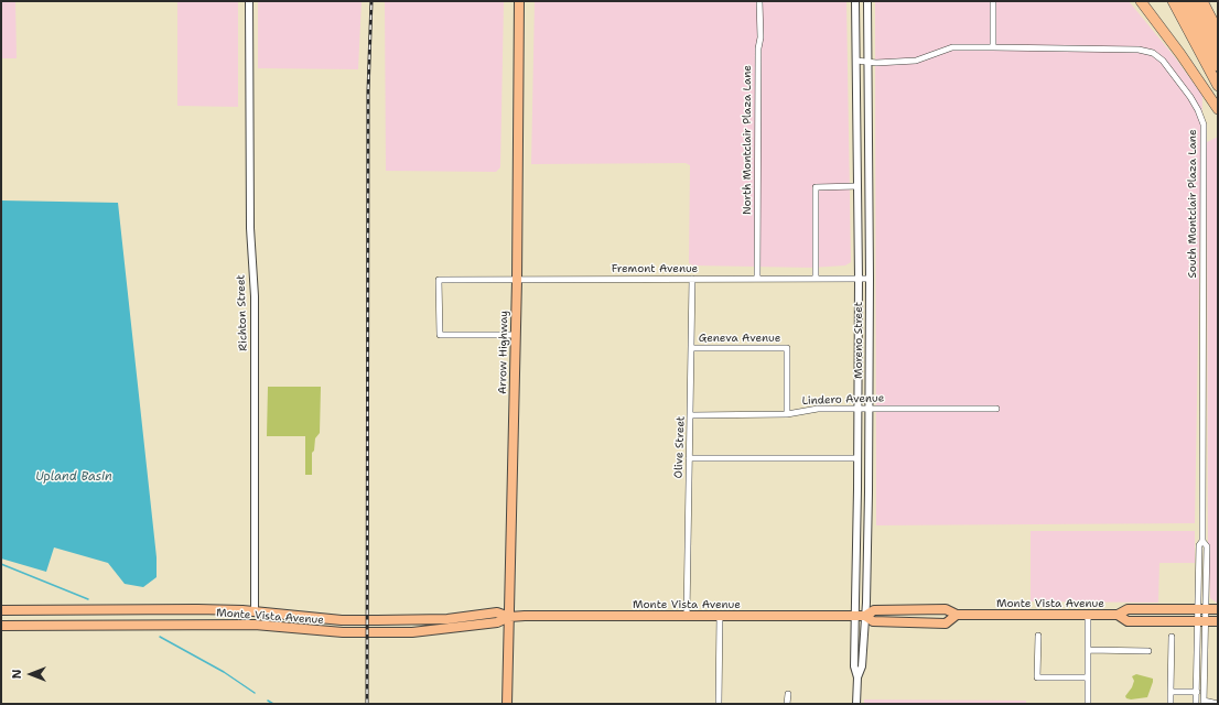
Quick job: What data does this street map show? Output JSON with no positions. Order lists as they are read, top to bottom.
{
  "streets": {
    "main road": ["Arrow Highway", "Monte Vista Avenue"],
    "street": [
      "North Montclair Plaza Lane",
      "South Montclair Plaza Lane",
      "Fremont Avenue",
      "Richton Street",
      "Geneva Avenue",
      "Moreno Street",
      "Lindero Avenue",
      "Olive Street"
    ]
  },
  "crossings": [
    ["North Montclair Plaza Lane", "Fremont Avenue"],
    ["South Montclair Plaza Lane", "Moreno Street"],
    ["South Montclair Plaza Lane", "Monte Vista Avenue"],
    ["Fremont Avenue", "Moreno Street"],
    ["Fremont Avenue", "Arrow Highway"],
    ["Fremont Avenue", "Olive Street"],
    ["Richton Street", "Monte Vista Avenue"],
    ["Geneva Avenue", "Lindero Avenue"],
    ["Geneva Avenue", "Olive Street"],
    ["Moreno Street", "Lindero Avenue"],
    ["Moreno Street", "Monte Vista Avenue"],
    ["Arrow Highway", "Monte Vista Avenue"],
    ["Lindero Avenue", "Olive Street"],
    ["Olive Street", "Monte Vista Avenue"]
  ],
  "water": ["Upland Basin"],
  "north": "left"
}
